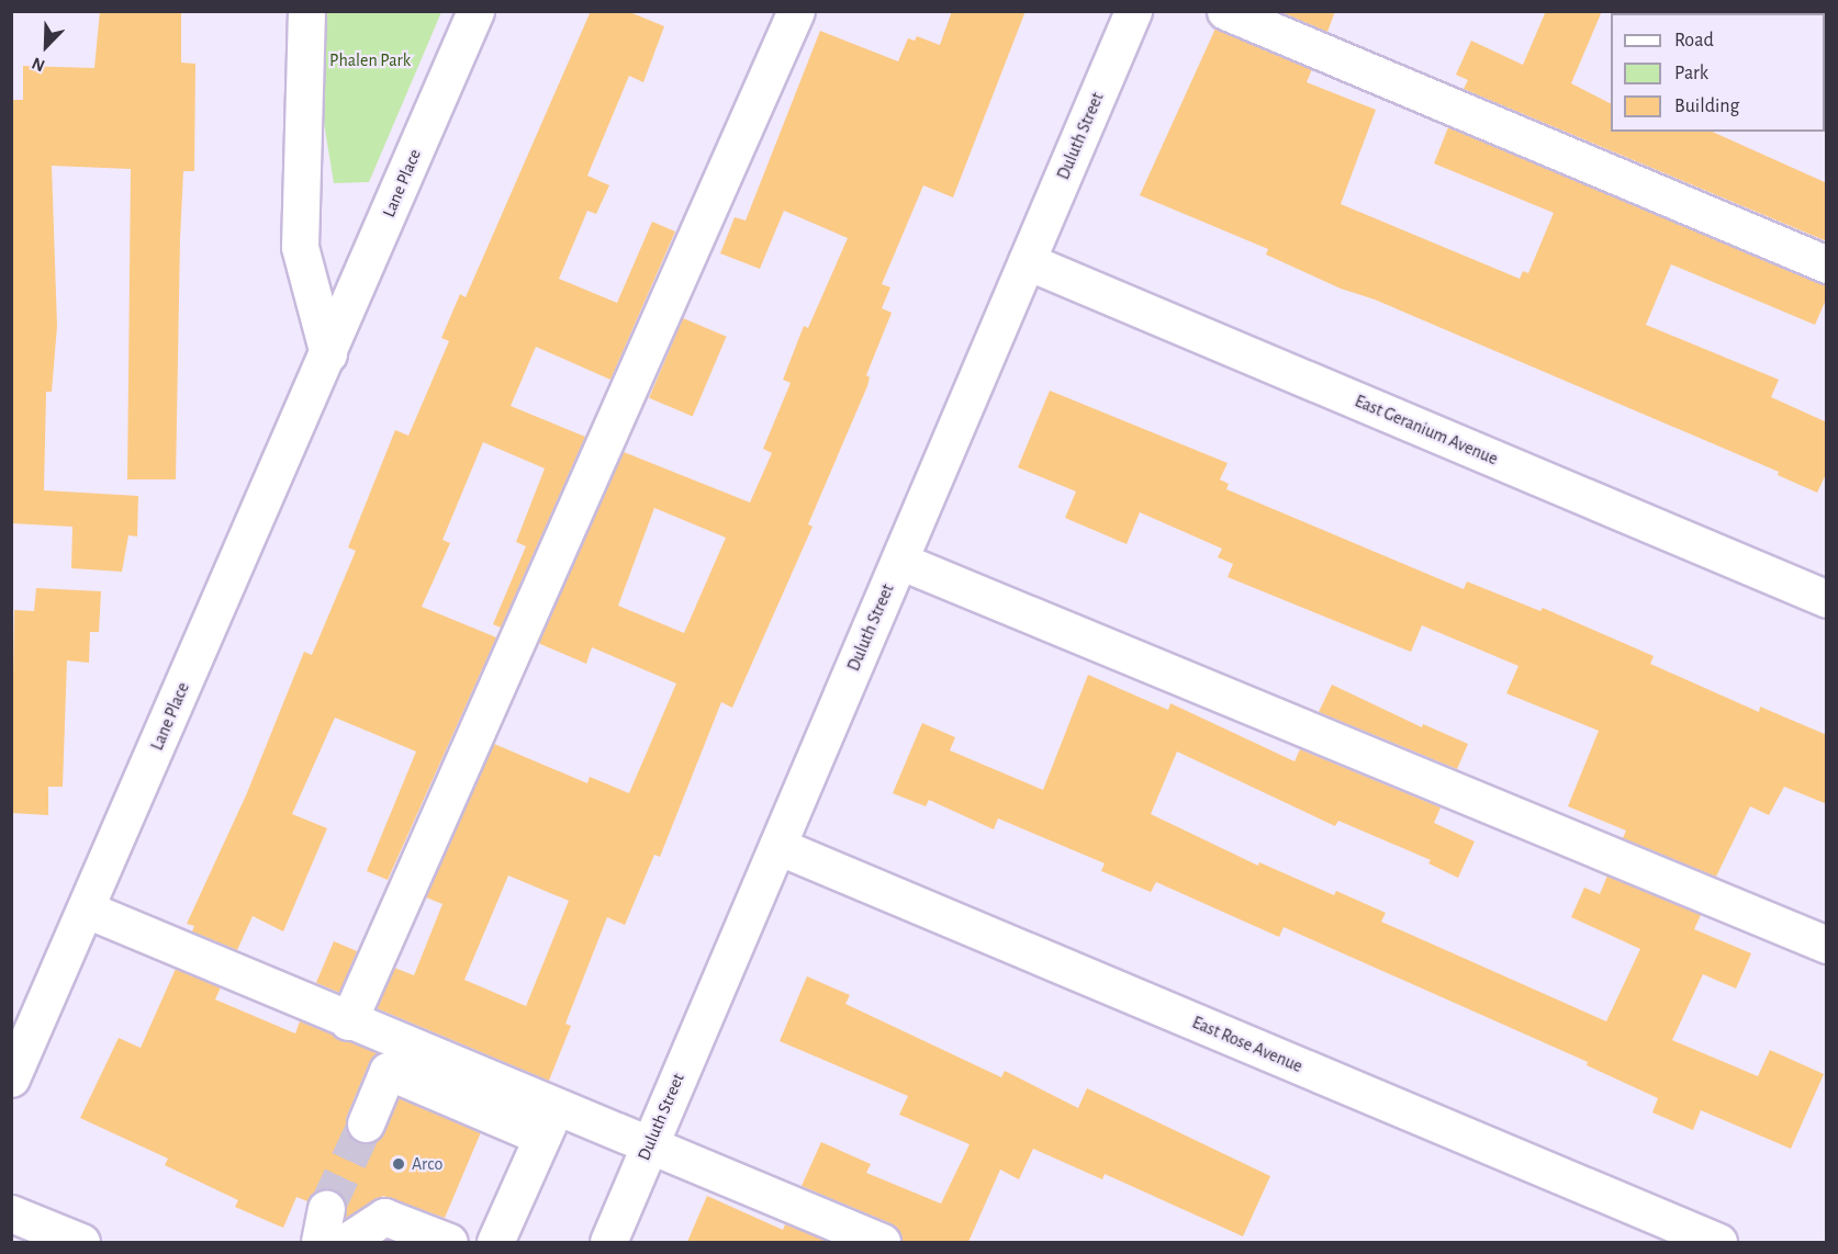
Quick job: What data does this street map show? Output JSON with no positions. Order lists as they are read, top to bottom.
{
  "streets": {
    "street": [
      "Duluth Street",
      "Lane Place",
      "East Geranium Avenue",
      "East Rose Avenue"
    ]
  },
  "crossings": [
    ["Duluth Street", "East Geranium Avenue"],
    ["Duluth Street", "East Rose Avenue"]
  ],
  "parks": ["Phalen Park"],
  "places": ["Arco"],
  "legend": ["Road", "Park", "Building"],
  "north": "bottom left"
}
